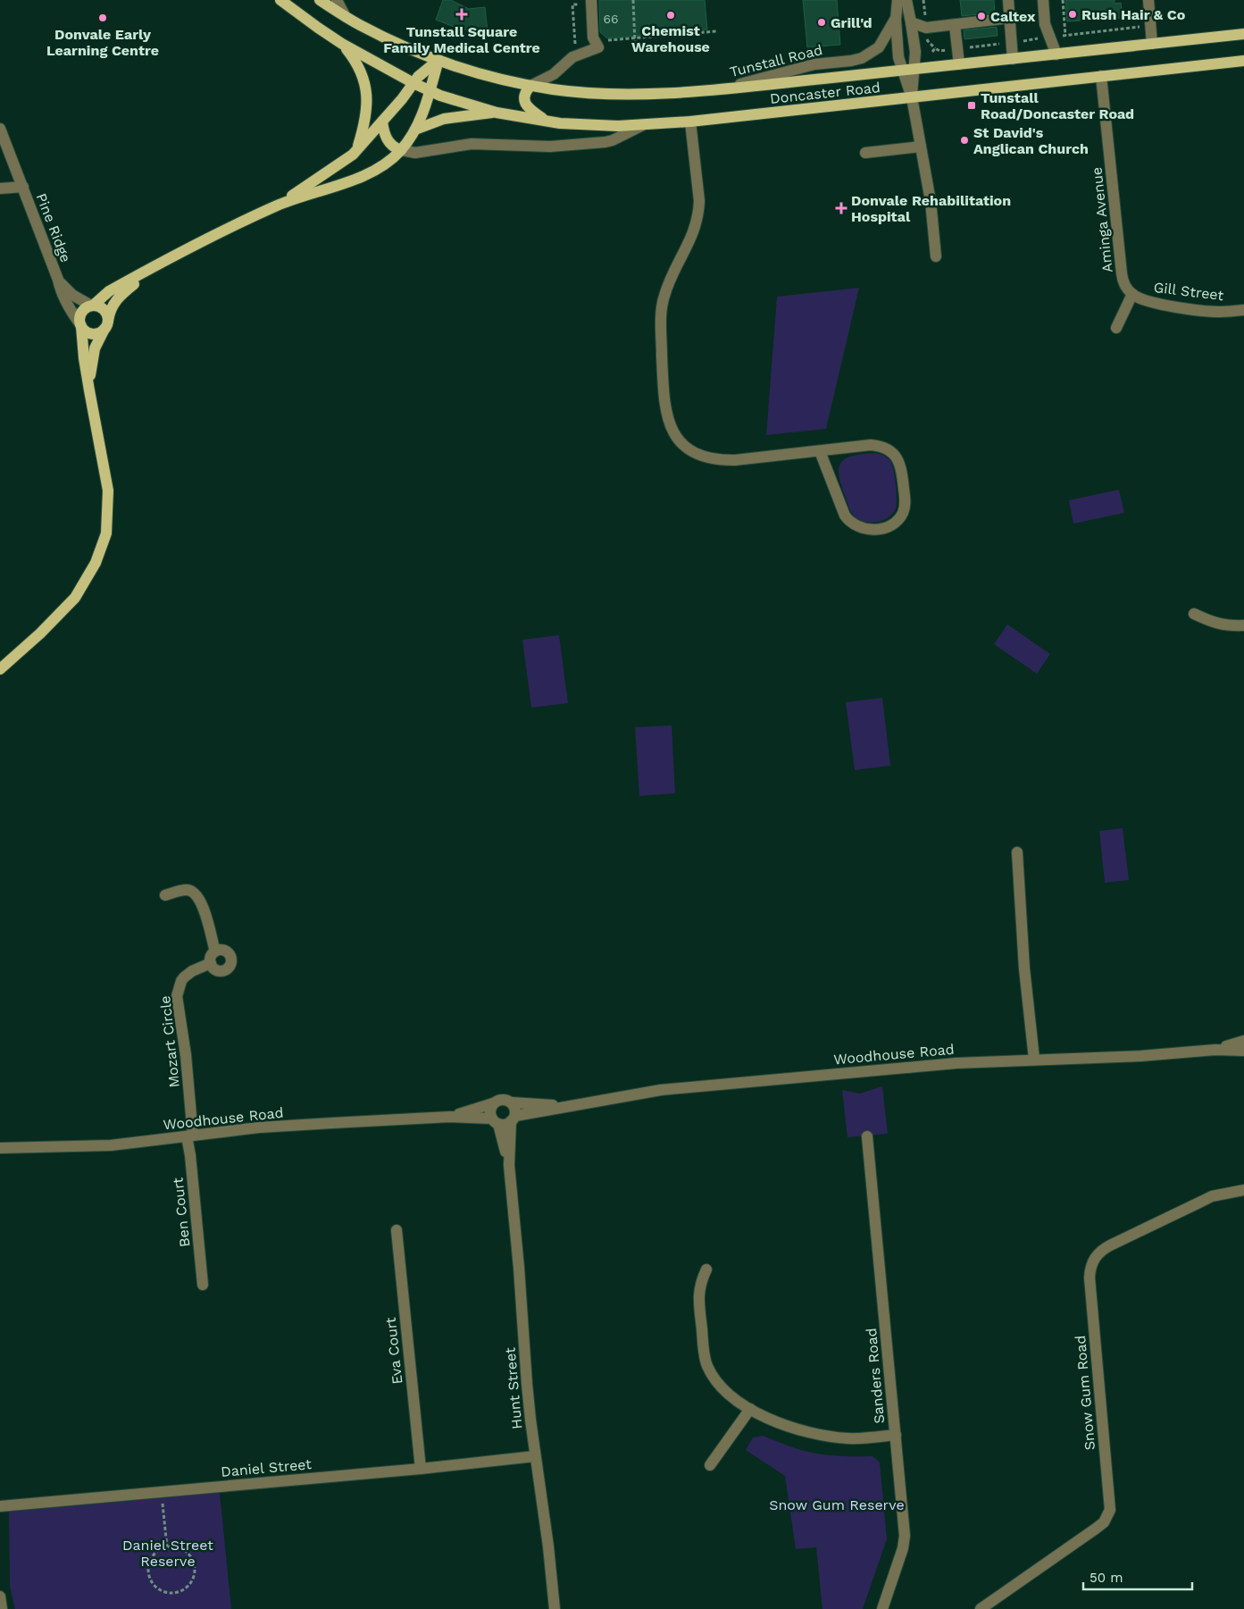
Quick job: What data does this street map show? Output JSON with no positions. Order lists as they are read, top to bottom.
{
  "streets": {
    "main road": ["Doncaster Road"],
    "street": [
      "Tunstall Road",
      "Aminga Avenue",
      "Pine Ridge",
      "Gill Street",
      "Mozart Circle",
      "Woodhouse Road",
      "Ben Court",
      "Eva Court",
      "Sanders Road",
      "Hunt Street",
      "Snow Gum Road",
      "Daniel Street"
    ]
  },
  "crossings": [
    ["Tunstall Road", "Doncaster Road"],
    ["Doncaster Road", "Aminga Avenue"],
    ["Aminga Avenue", "Gill Street"],
    ["Mozart Circle", "Woodhouse Road"],
    ["Mozart Circle", "Ben Court"],
    ["Woodhouse Road", "Ben Court"],
    ["Woodhouse Road", "Hunt Street"],
    ["Eva Court", "Daniel Street"],
    ["Hunt Street", "Daniel Street"]
  ],
  "parks": ["Snow Gum Reserve", "Daniel Street Reserve"],
  "places": {
    "health": ["Tunstall Square Family Medical Centre", "Donvale Rehabilitation Hospital"],
    "other": [
      "Rush Hair & Co",
      "Chemist Warehouse",
      "Caltex",
      "Donvale Early Learning Centre",
      "Grill'd",
      "St David's Anglican Church"
    ],
    "transit": ["Tunstall Road/Doncaster Road"]
  },
  "house_numbers": ["66"],
  "scale_bar": "50 m"
}
